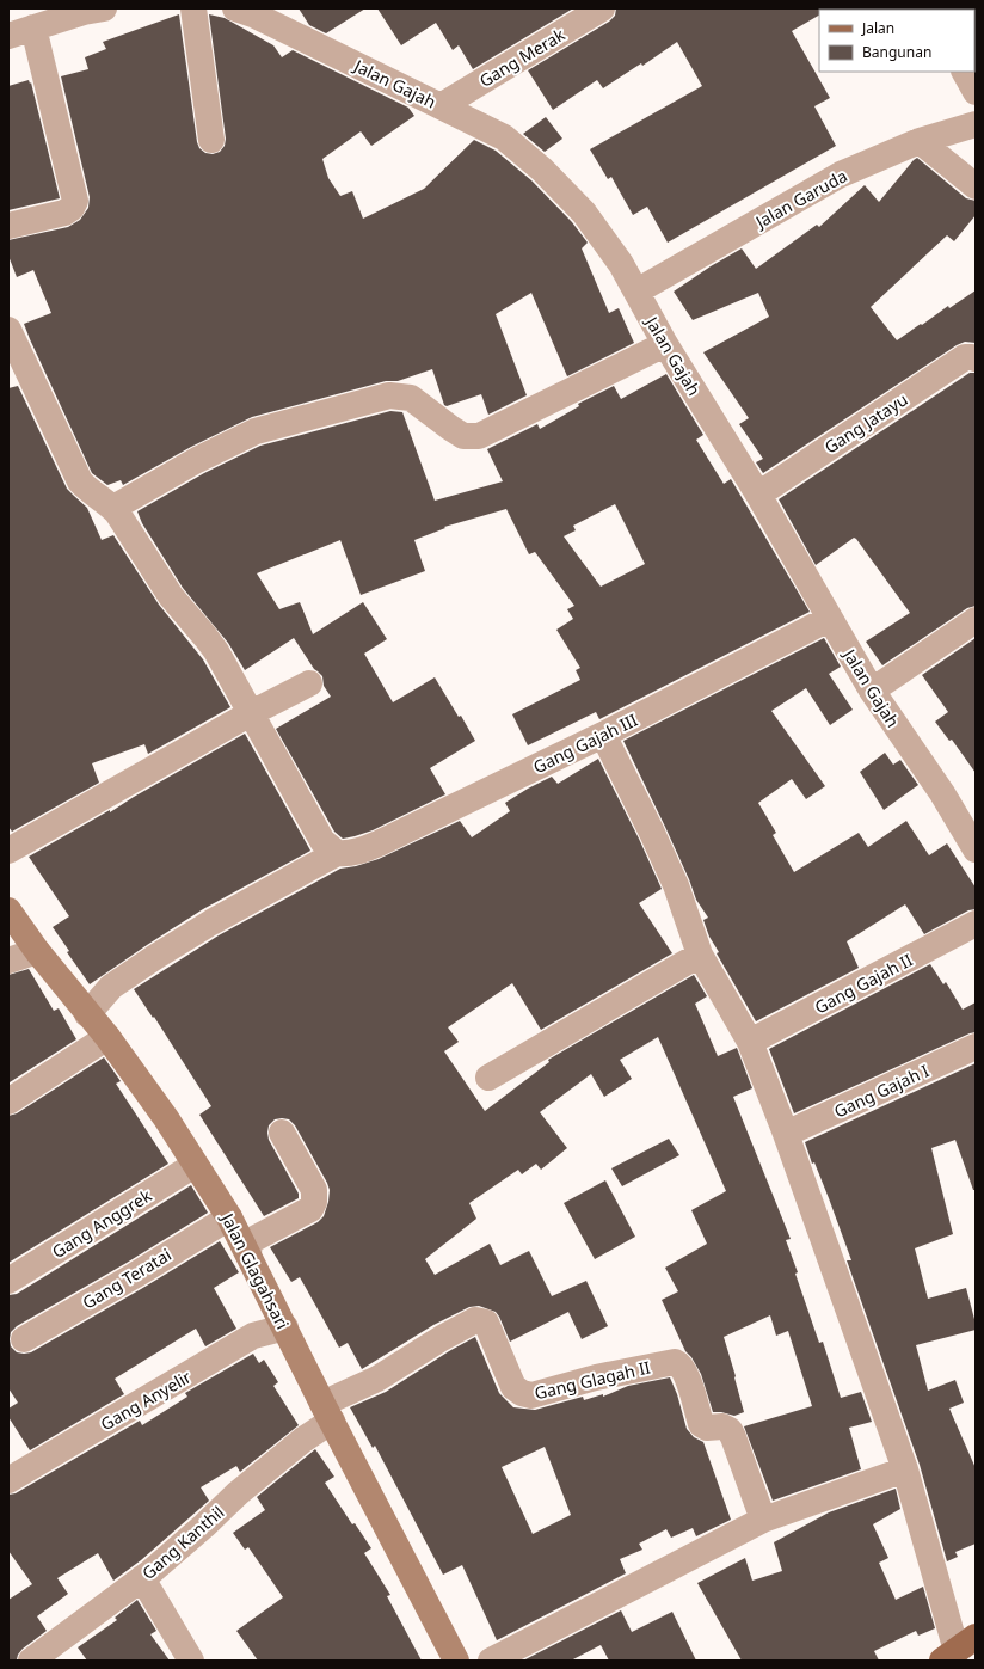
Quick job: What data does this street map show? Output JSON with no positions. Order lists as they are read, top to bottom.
{
  "streets": {
    "street": [
      "Gang Merak",
      "Jalan Gajah",
      "Jalan Garuda",
      "Gang Jatayu",
      "Gang Gajah III",
      "Gang Gajah II",
      "Gang Gajah I",
      "Gang Anggrek",
      "Jalan Glagahsari",
      "Gang Teratai",
      "Gang Glagah II",
      "Gang Anyelir",
      "Gang Kanthil"
    ]
  },
  "crossings": [
    ["Gang Merak", "Jalan Gajah"],
    ["Jalan Gajah", "Jalan Garuda"],
    ["Jalan Gajah", "Gang Jatayu"],
    ["Jalan Gajah", "Gang Gajah III"],
    ["Gang Anggrek", "Jalan Glagahsari"],
    ["Jalan Glagahsari", "Gang Teratai"],
    ["Jalan Glagahsari", "Gang Glagah II"],
    ["Jalan Glagahsari", "Gang Anyelir"],
    ["Jalan Glagahsari", "Gang Kanthil"],
    ["Gang Glagah II", "Gang Kanthil"]
  ],
  "legend": ["Jalan", "Bangunan"]
}
